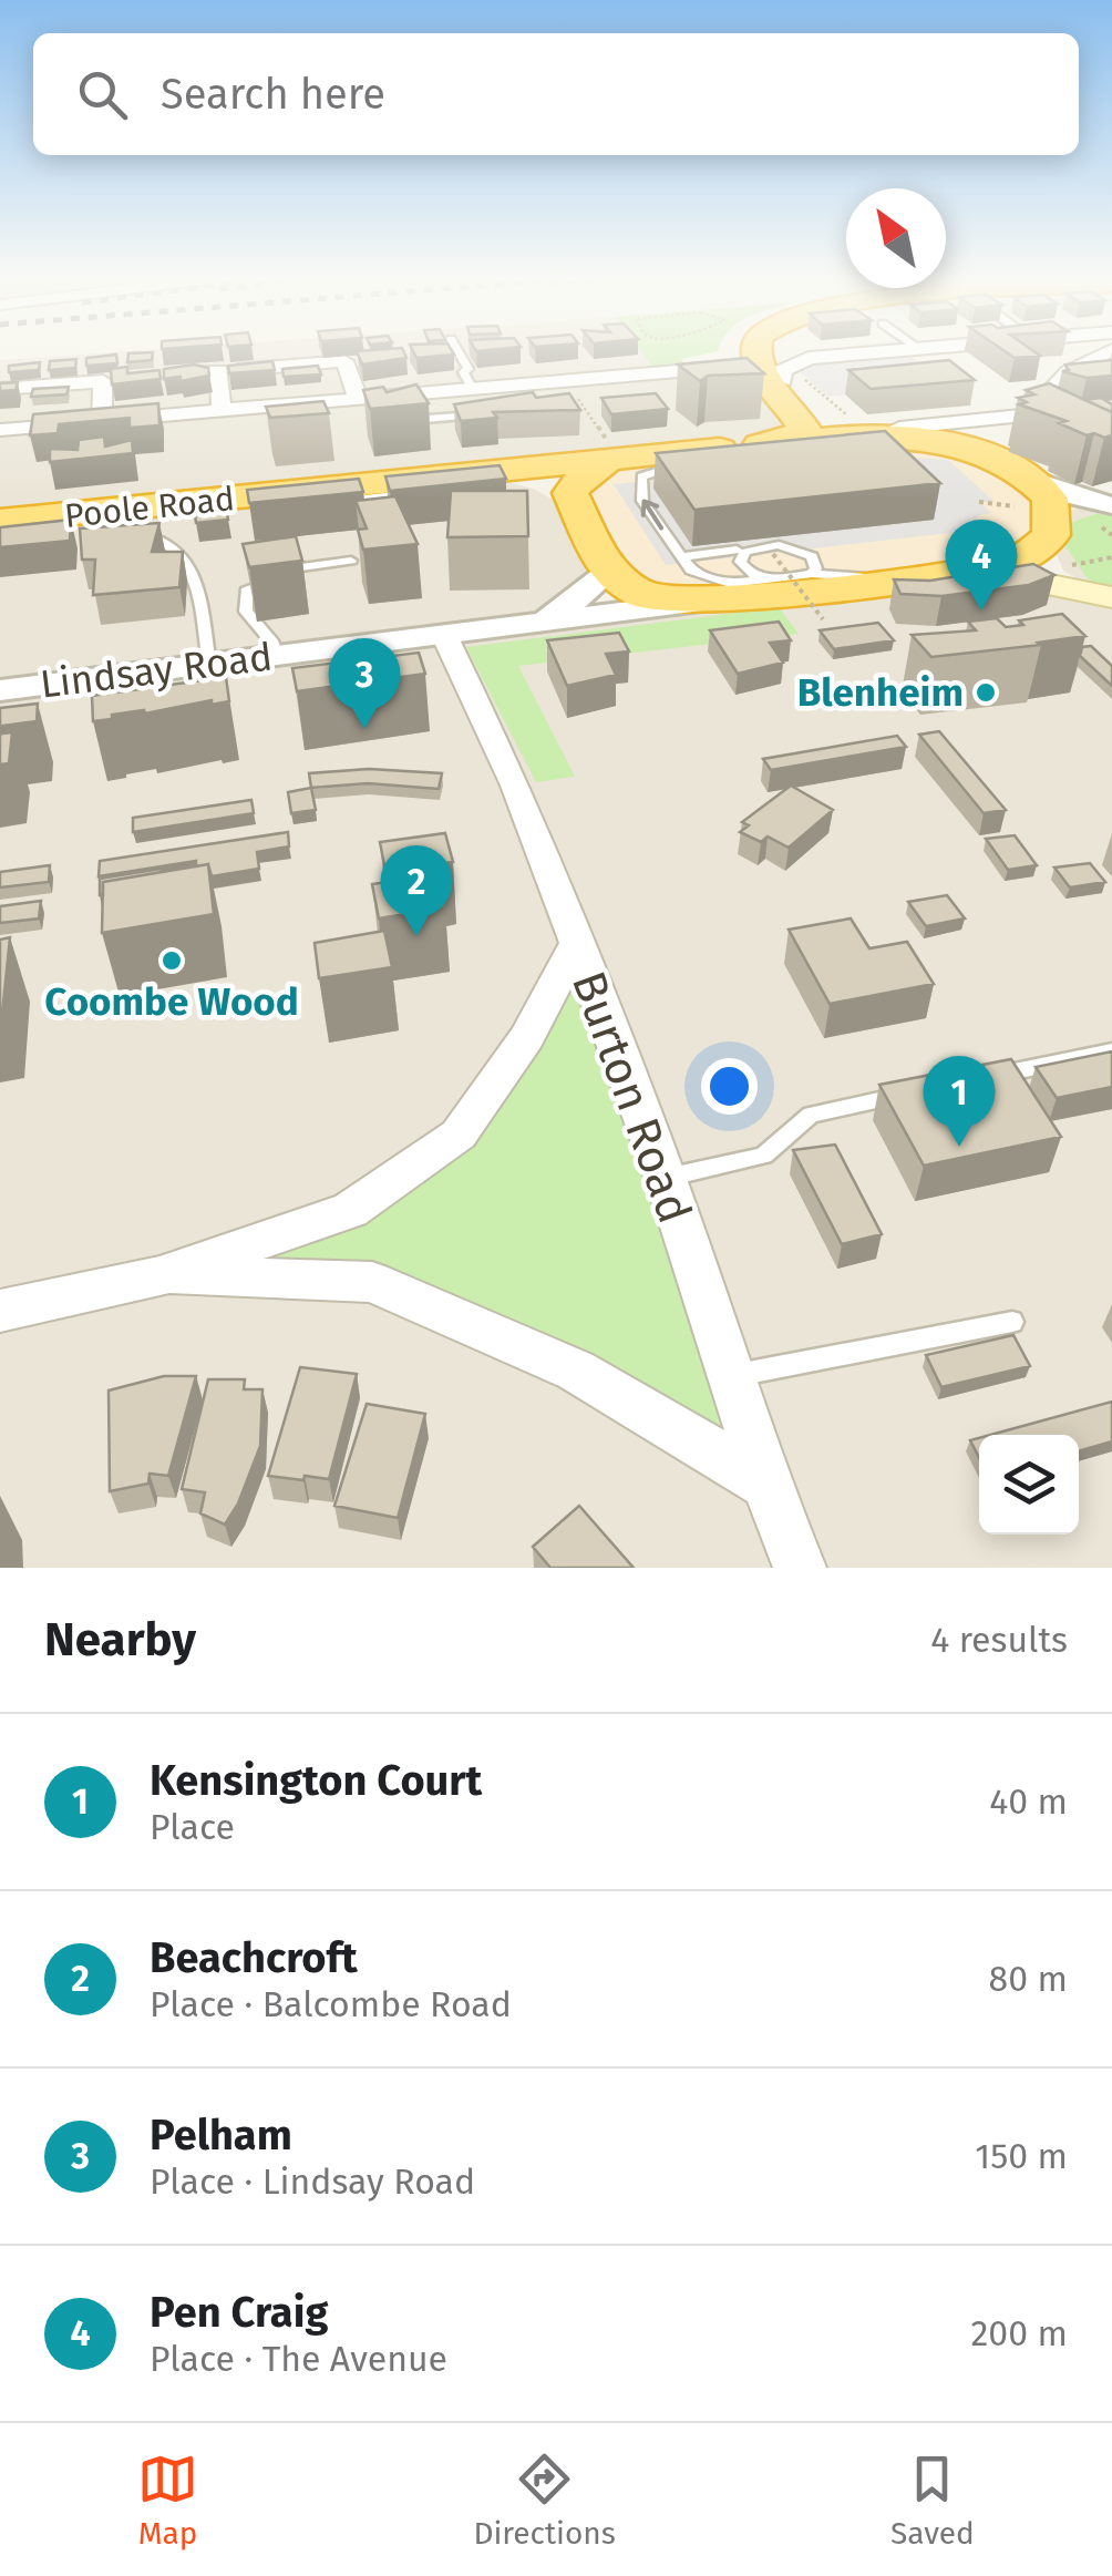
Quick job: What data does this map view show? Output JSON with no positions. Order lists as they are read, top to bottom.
{
  "streets": {
    "highway": ["Poole Road"],
    "street": ["Lindsay Road", "Burton Road"]
  },
  "crossings": [
    ["Lindsay Road", "Burton Road"]
  ],
  "places": ["Blenheim", "Coombe Wood"],
  "north": "top left",
  "page": {
    "search": "Search here",
    "pins": [
      "4",
      "3",
      "2",
      "1"
    ],
    "heading": ["Nearby", "4 results"],
    "list": [
      {
        "mark": "1",
        "name": "Kensington Court",
        "note": "Place",
        "value": "40 m"
      },
      {
        "mark": "2",
        "name": "Beachcroft",
        "note": "Place · Balcombe Road",
        "value": "80 m"
      },
      {
        "mark": "3",
        "name": "Pelham",
        "note": "Place · Lindsay Road",
        "value": "150 m"
      },
      {
        "mark": "4",
        "name": "Pen Craig",
        "note": "Place · The Avenue",
        "value": "200 m"
      }
    ],
    "nav": ["Map", "Directions", "Saved"]
  }
}
